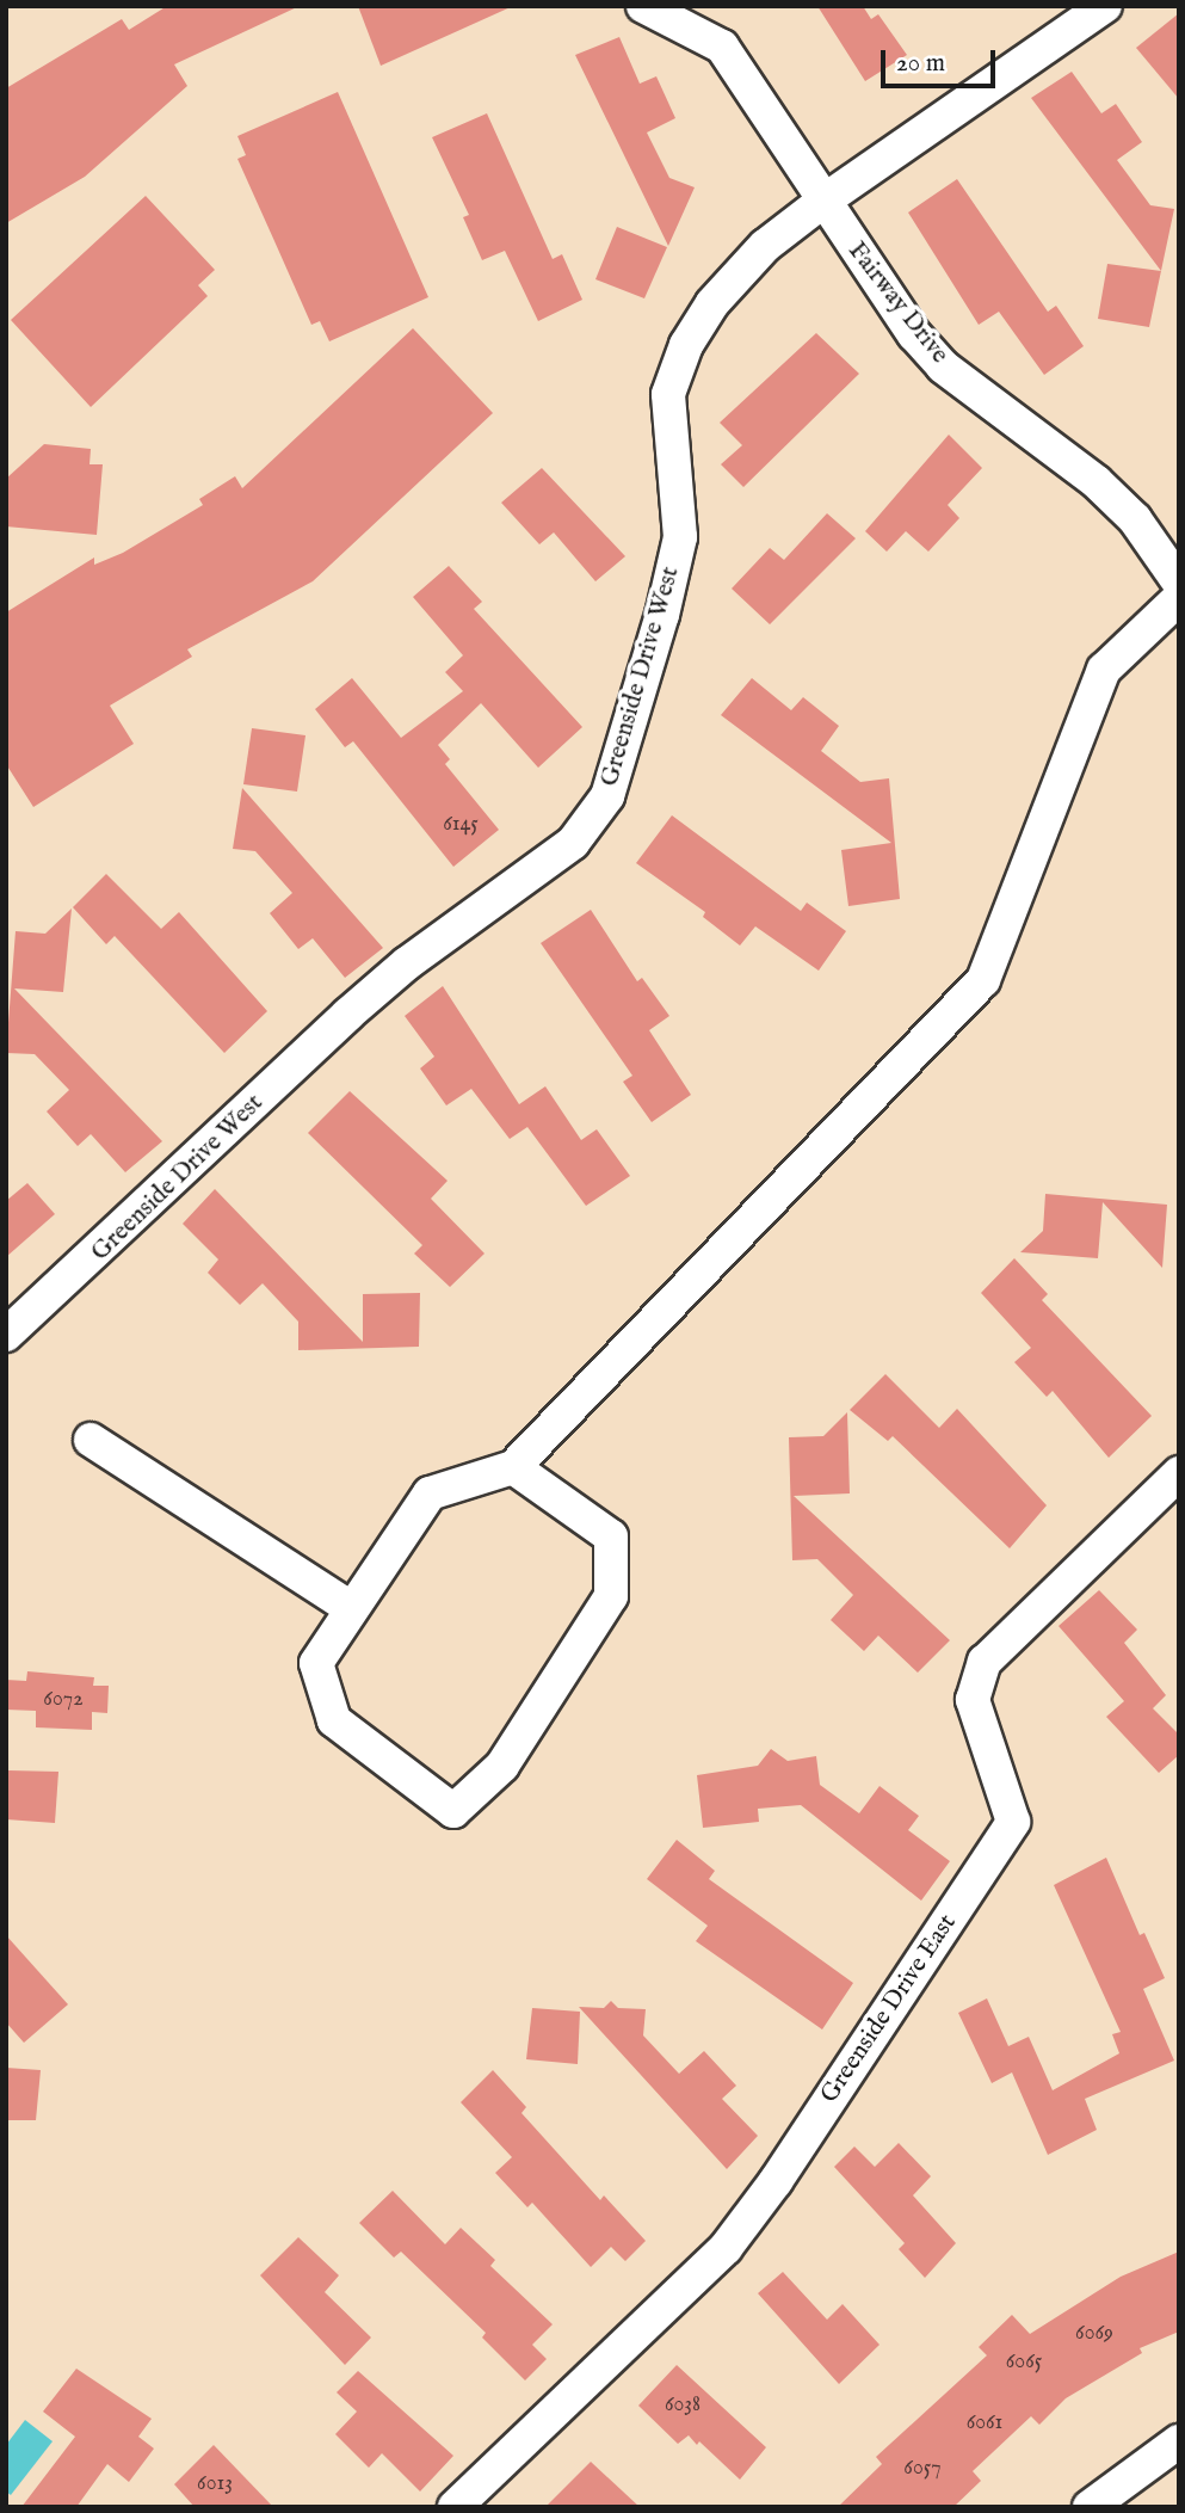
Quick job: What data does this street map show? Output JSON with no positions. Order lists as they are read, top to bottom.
{
  "streets": {
    "street": ["Fairway Drive", "Greenside Drive West", "Greenside Drive East"]
  },
  "crossings": [
    ["Fairway Drive", "Greenside Drive West"]
  ],
  "house_numbers": [
    "6145",
    "6072",
    "6069",
    "6065",
    "6038",
    "6061",
    "6057",
    "6013"
  ],
  "scale_bar": "20 m"
}
